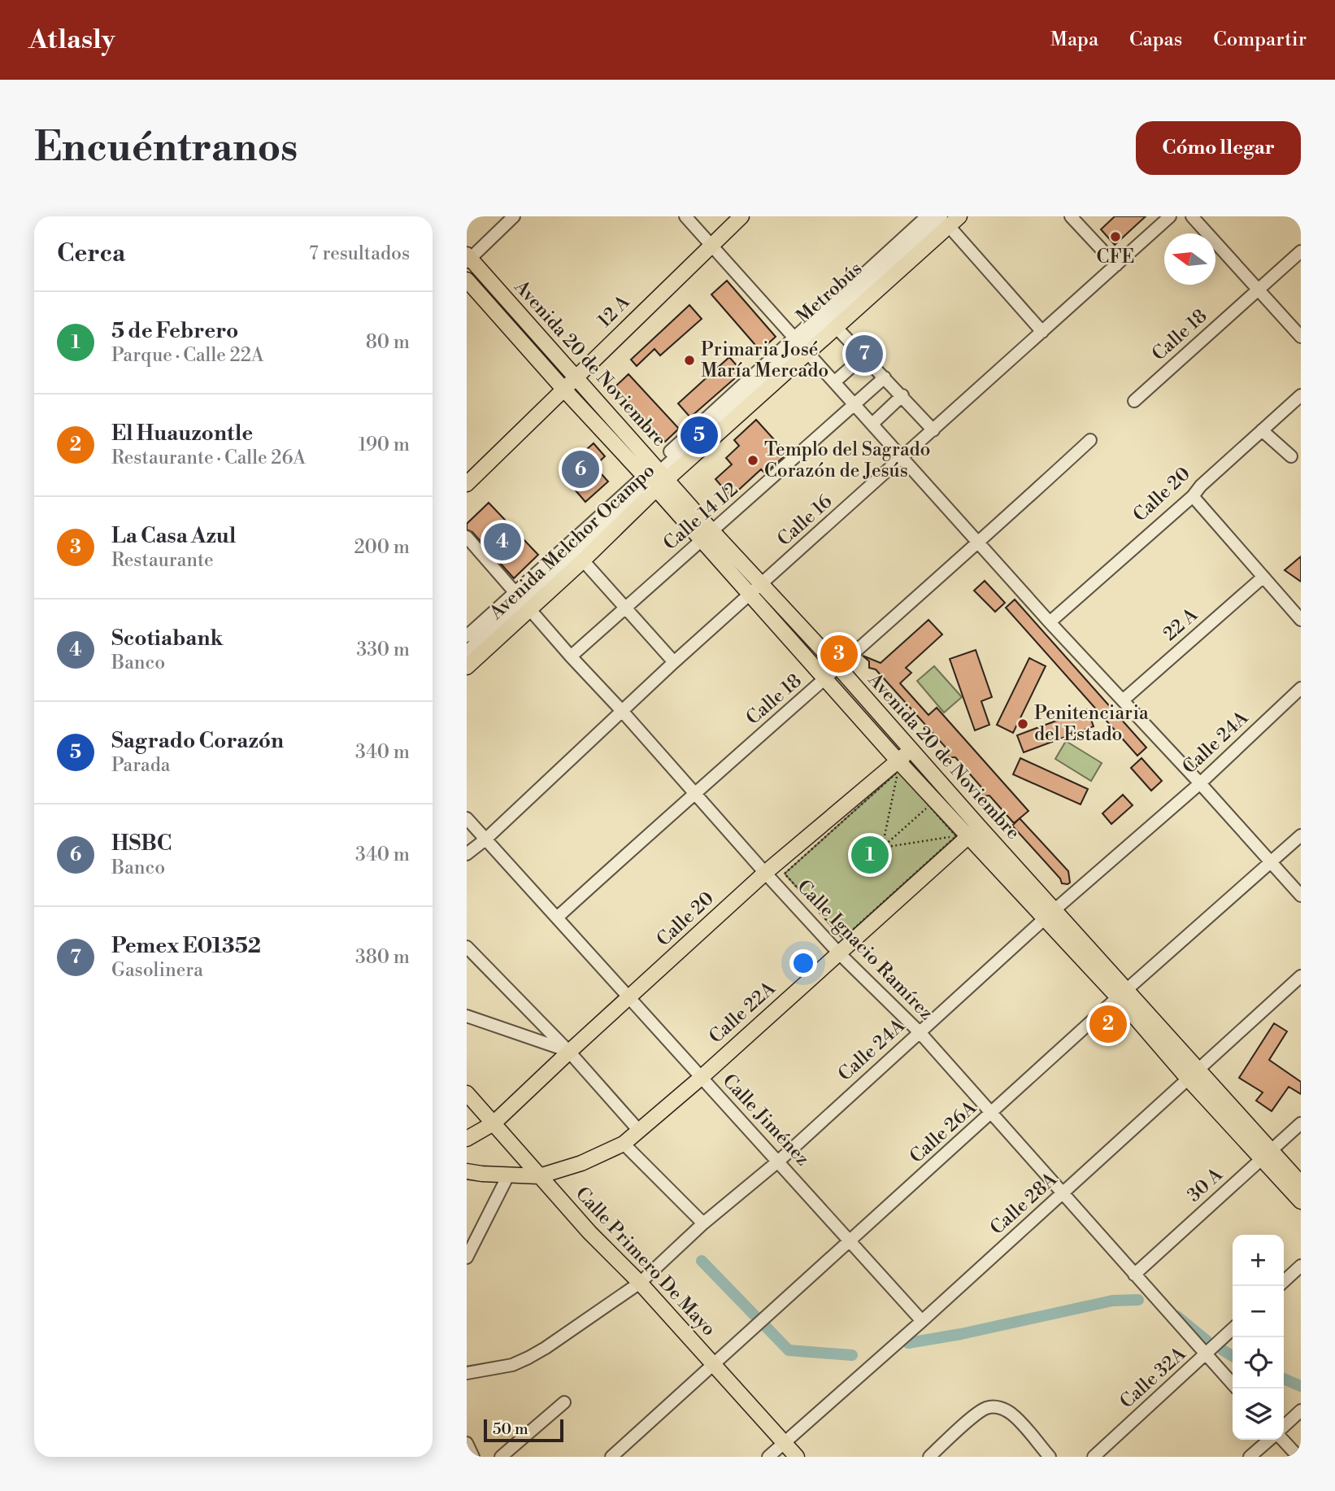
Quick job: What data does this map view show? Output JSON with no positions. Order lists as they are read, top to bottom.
{
  "streets": {
    "main road": [
      "12 A",
      "Avenida 20 de Noviembre",
      "Calle 20",
      "Avenida Melchor Ocampo",
      "Calle 22A",
      "Calle Primero De Mayo"
    ],
    "street": [
      "Metrobús",
      "Calle 18",
      "Calle 14 1/2",
      "Calle 16",
      "22 A",
      "Calle 24A",
      "Calle Ignacio Ramírez",
      "Calle Jiménez",
      "Calle 26A",
      "30 A",
      "Calle 28A",
      "Calle 32A"
    ]
  },
  "crossings": [
    ["Metrobús", "Avenida Melchor Ocampo"],
    ["12 A", "Avenida 20 de Noviembre"],
    ["Calle 18", "Avenida 20 de Noviembre"],
    ["Calle 18", "Calle Ignacio Ramírez"],
    ["Calle 18", "Calle Jiménez"],
    ["Avenida 20 de Noviembre", "Calle 20"],
    ["Avenida 20 de Noviembre", "Calle 14 1/2"],
    ["Avenida 20 de Noviembre", "Calle 16"],
    ["Avenida 20 de Noviembre", "Avenida Melchor Ocampo"],
    ["Avenida 20 de Noviembre", "Calle 24A"],
    ["Avenida 20 de Noviembre", "Calle 22A"],
    ["Avenida 20 de Noviembre", "Calle 26A"],
    ["Avenida 20 de Noviembre", "30 A"],
    ["Avenida 20 de Noviembre", "Calle 28A"],
    ["Calle 20", "Calle Ignacio Ramírez"],
    ["Calle 20", "Calle Jiménez"],
    ["Calle 20", "Calle Primero De Mayo"],
    ["Calle 14 1/2", "Calle Ignacio Ramírez"],
    ["Calle 16", "Calle Ignacio Ramírez"],
    ["Calle 16", "Calle Jiménez"],
    ["Avenida Melchor Ocampo", "Calle Ignacio Ramírez"],
    ["Calle 24A", "Calle Ignacio Ramírez"],
    ["Calle 24A", "Calle Jiménez"],
    ["Calle 24A", "Calle Primero De Mayo"],
    ["Calle Ignacio Ramírez", "Calle 22A"],
    ["Calle Ignacio Ramírez", "Calle 26A"],
    ["Calle Ignacio Ramírez", "30 A"],
    ["Calle Ignacio Ramírez", "Calle 28A"],
    ["Calle Ignacio Ramírez", "Calle 32A"],
    ["Calle 22A", "Calle Jiménez"],
    ["Calle 22A", "Calle Primero De Mayo"],
    ["Calle Jiménez", "Calle 26A"],
    ["Calle Jiménez", "Calle 28A"],
    ["Calle 26A", "Calle Primero De Mayo"],
    ["Calle 28A", "Calle Primero De Mayo"]
  ],
  "places": [
    "CFE",
    "Primaria José María Mercado",
    "Templo del Sagrado Corazón de Jesús",
    "Penitenciaria del Estado"
  ],
  "scale_bar": "50 m",
  "north": "left",
  "page": {
    "header": "Atlasly",
    "nav": ["Mapa", "Capas", "Compartir"],
    "buttons": "Cómo llegar",
    "title": "Encuéntranos",
    "heading": ["Cerca", "7 resultados"],
    "list": [
      {
        "mark": "1",
        "name": "5 de Febrero",
        "note": "Parque · Calle 22A",
        "value": "80 m"
      },
      {
        "mark": "2",
        "name": "El Huauzontle",
        "note": "Restaurante · Calle 26A",
        "value": "190 m"
      },
      {
        "mark": "3",
        "name": "La Casa Azul",
        "note": "Restaurante",
        "value": "200 m"
      },
      {
        "mark": "4",
        "name": "Scotiabank",
        "note": "Banco",
        "value": "330 m"
      },
      {
        "mark": "5",
        "name": "Sagrado Corazón",
        "note": "Parada",
        "value": "340 m"
      },
      {
        "mark": "6",
        "name": "HSBC",
        "note": "Banco",
        "value": "340 m"
      },
      {
        "mark": "7",
        "name": "Pemex E01352",
        "note": "Gasolinera",
        "value": "380 m"
      }
    ],
    "pins": [
      "7",
      "5",
      "6",
      "4",
      "3",
      "1",
      "2"
    ],
    "map_buttons": ["+", "−"],
    "scale": "50 m"
  }
}
